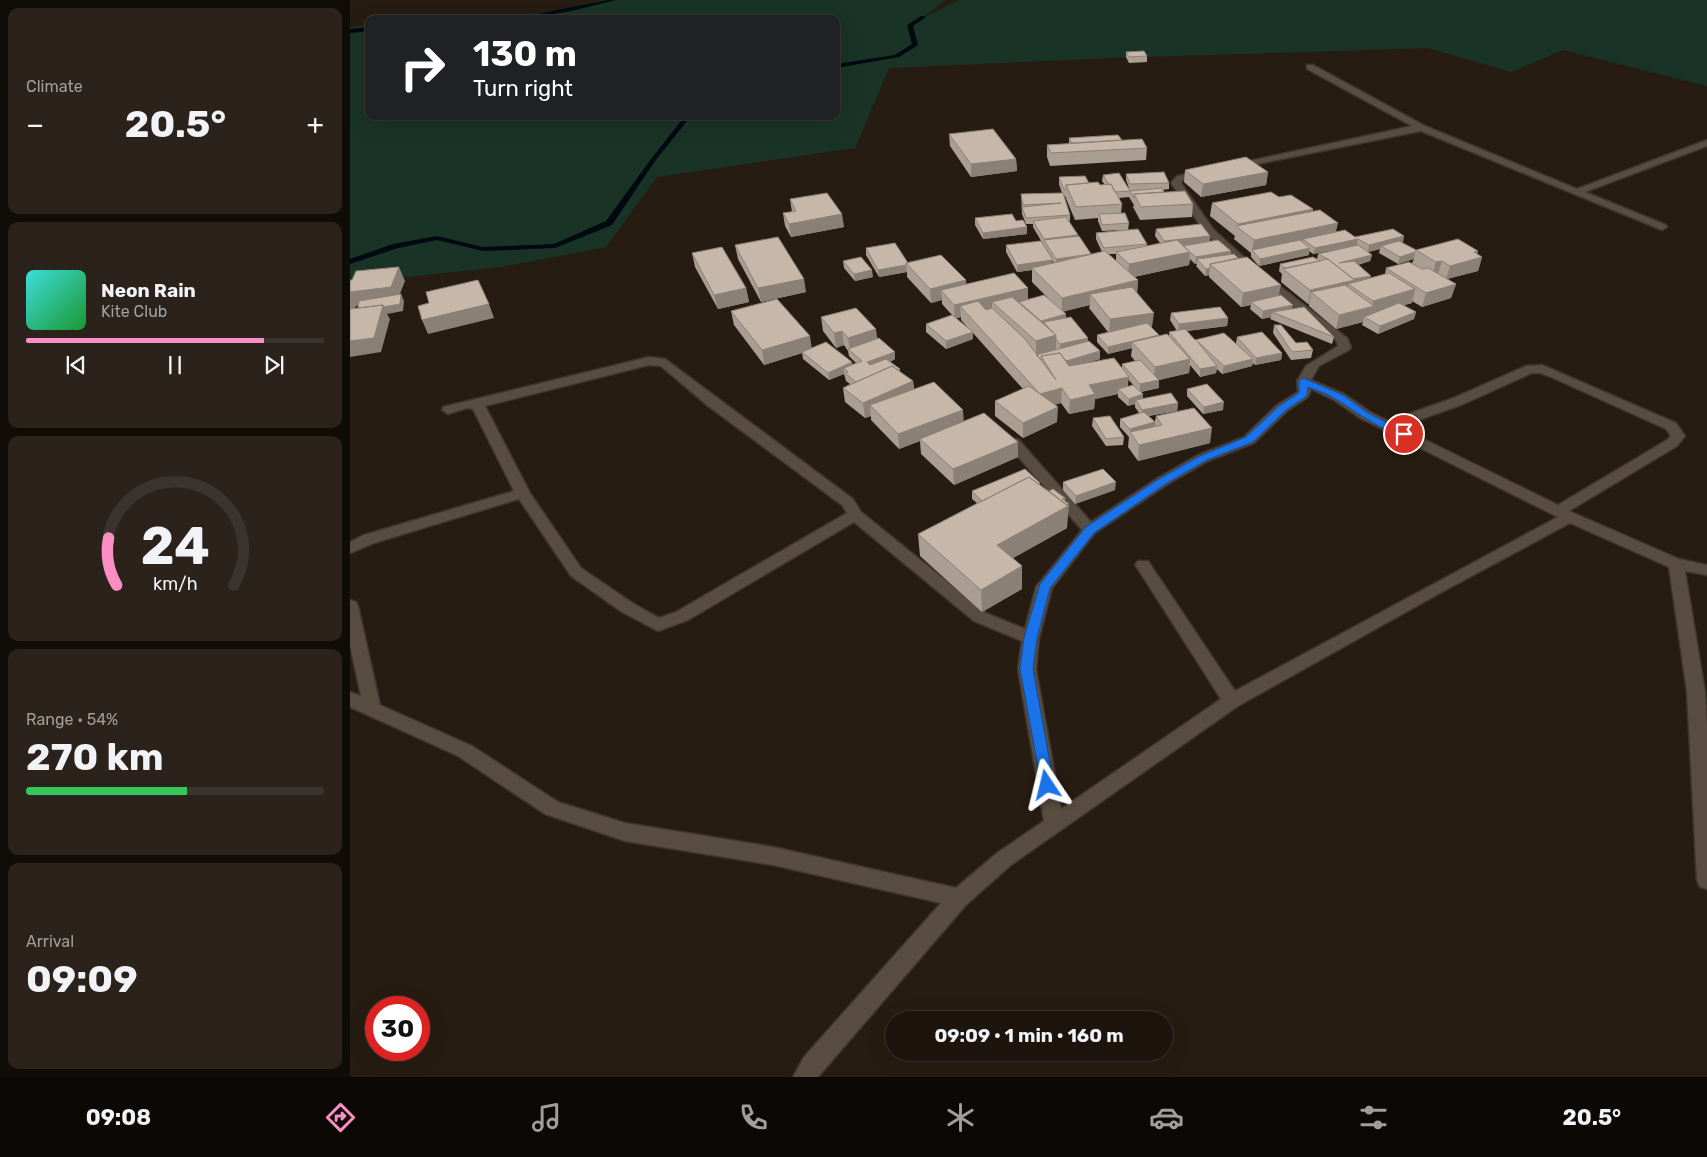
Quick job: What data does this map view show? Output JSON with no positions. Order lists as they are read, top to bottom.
{
  "page": {
    "tile": [
      "Climate",
      ["Range · 54%", "270 km"],
      ["Arrival", "09:09"]
    ],
    "turn": ["130 m", "Turn right"],
    "heat": ["−", "20.5°", "+"],
    "song": ["Neon Rain", "Kite Club"],
    "limit": "30",
    "trip": "09:09 · 1 min · 160 m",
    "tabs": ["09:08", "20.5°"],
    "gauge": ["24", "km/h"]
  }
}
